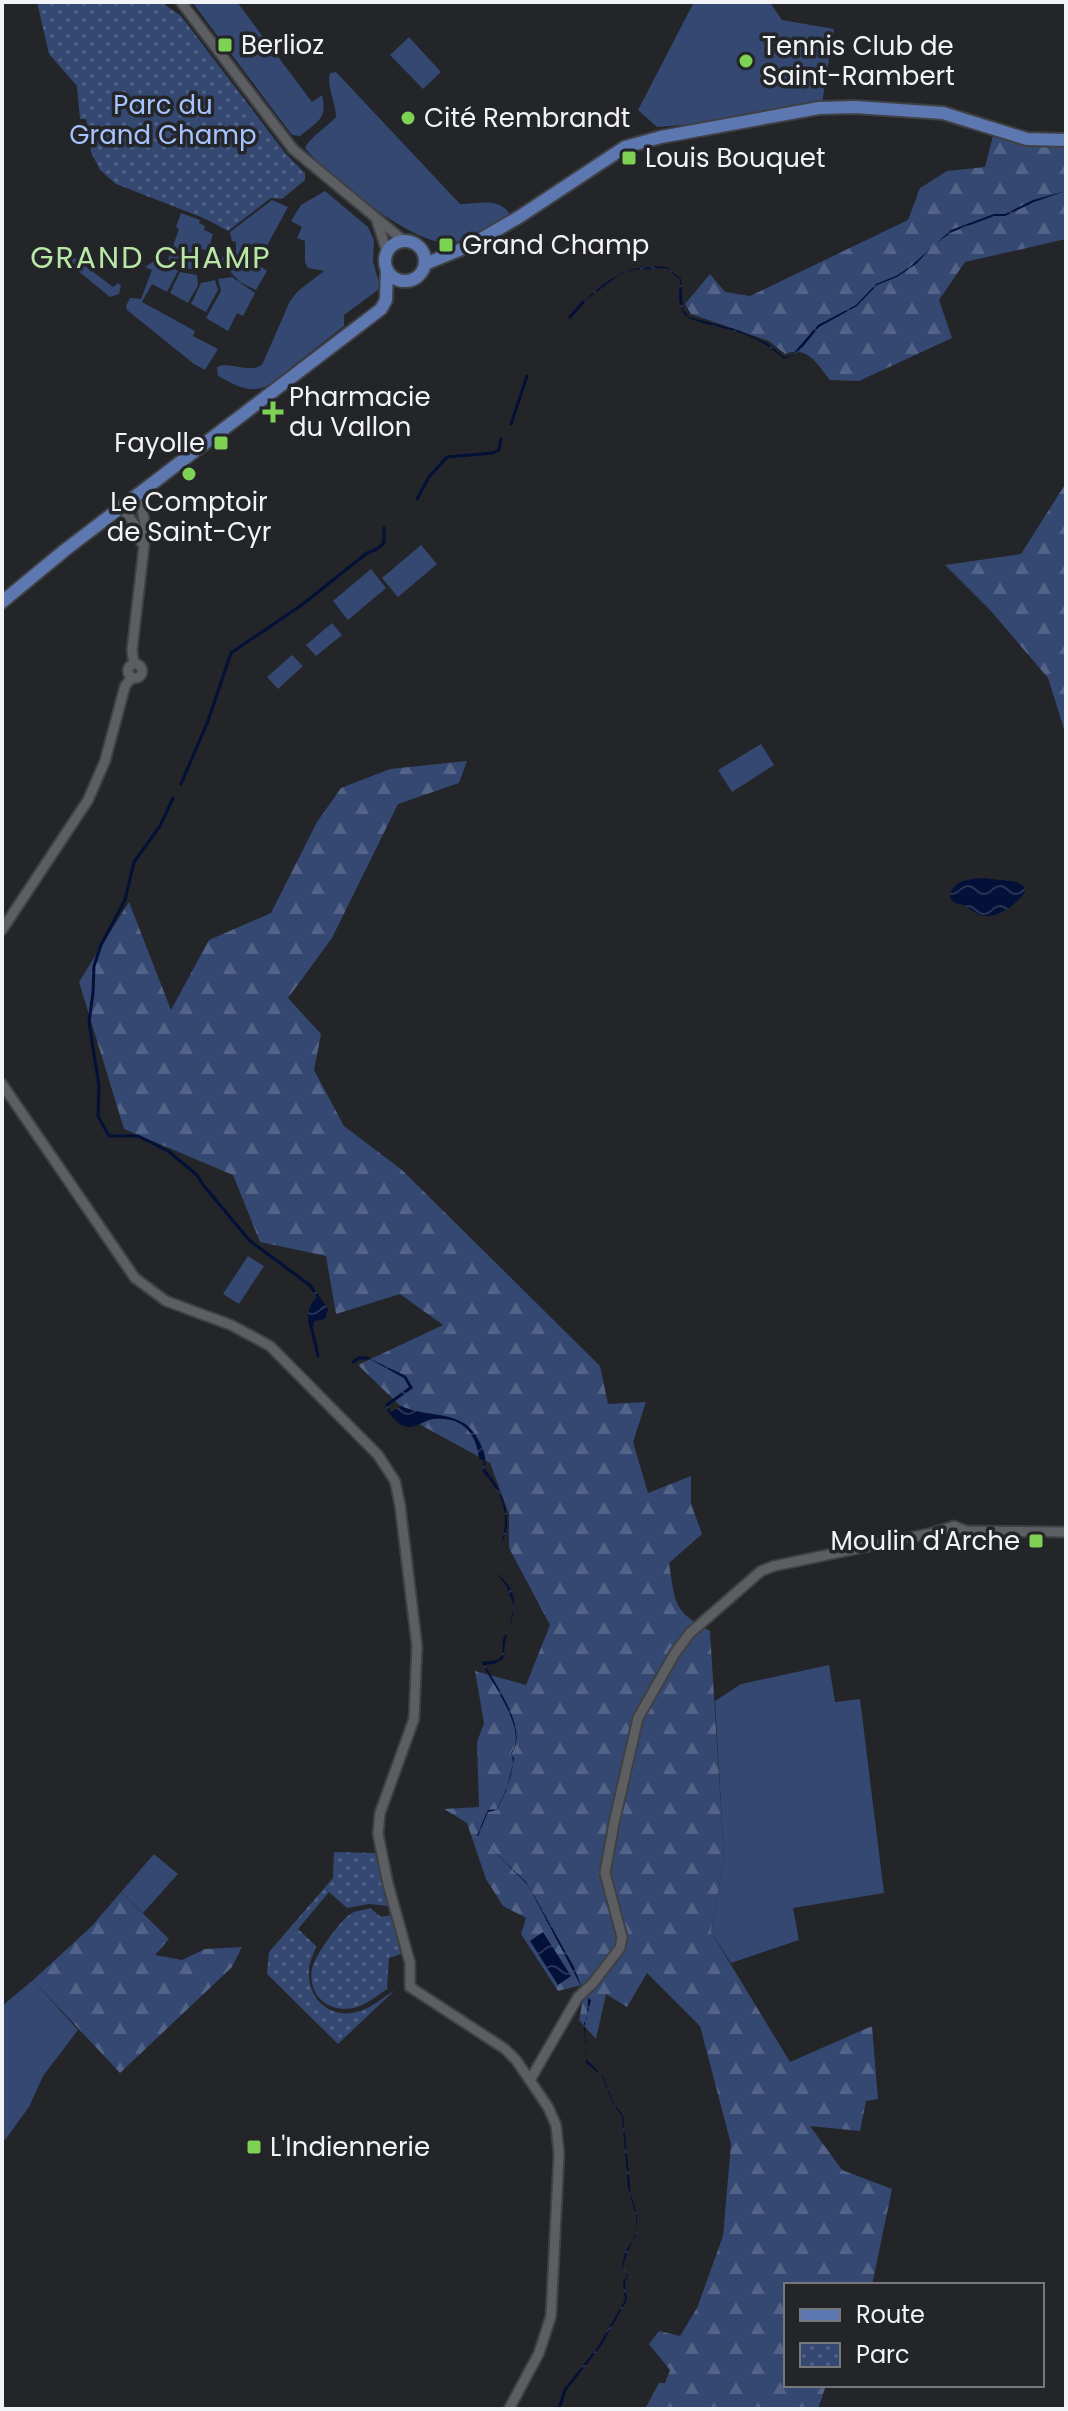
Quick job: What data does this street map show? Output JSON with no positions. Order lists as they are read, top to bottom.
{
  "districts": ["GRAND CHAMP"],
  "parks": ["Parc du Grand Champ"],
  "places": {
    "transit": [
      "Berlioz",
      "Louis Bouquet",
      "Grand Champ",
      "Fayolle",
      "Moulin d'Arche",
      "L'Indiennerie"
    ],
    "other": ["Tennis Club de Saint-Rambert", "Cité Rembrandt", "Le Comptoir de Saint-Cyr"],
    "health": ["Pharmacie du Vallon"]
  },
  "legend": ["Route", "Parc"]
}
